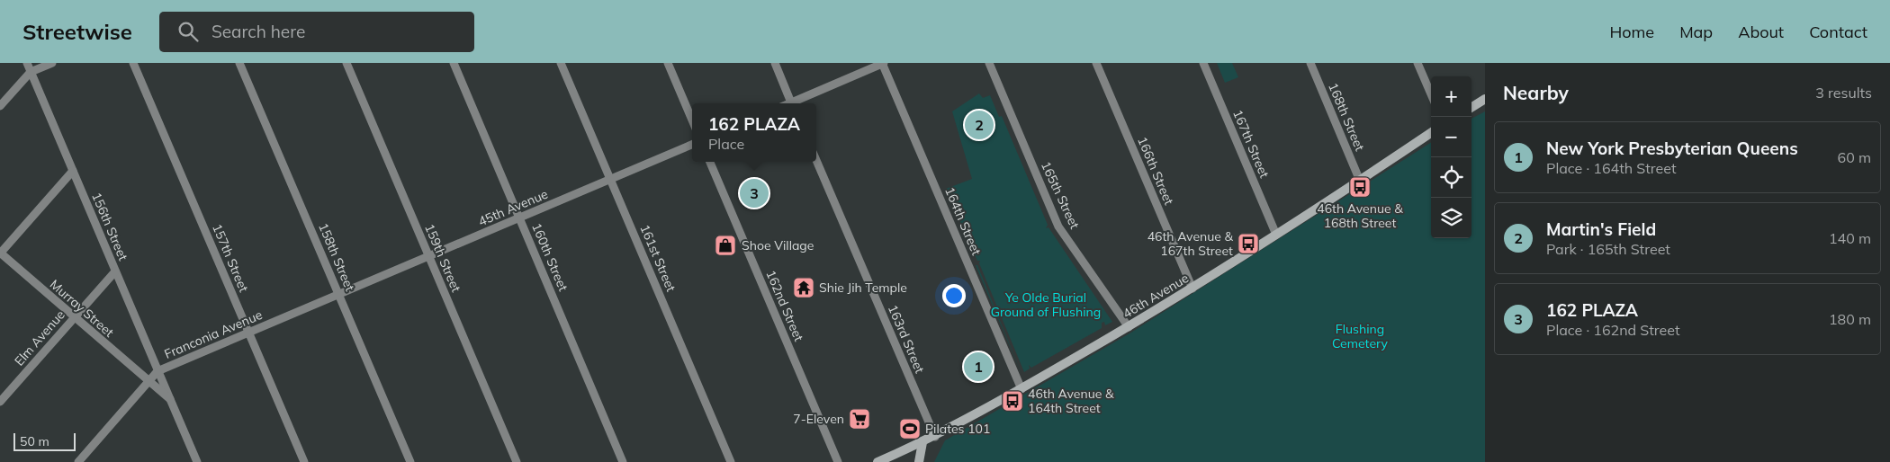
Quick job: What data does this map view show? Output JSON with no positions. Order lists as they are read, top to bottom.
{
  "streets": {
    "street": [
      "168th Street",
      "167th Street",
      "166th Street",
      "165th Street",
      "45th Avenue",
      "164th Street",
      "156th Street",
      "158th Street",
      "160th Street",
      "157th Street",
      "159th Street",
      "161st Street",
      "46th Avenue",
      "162nd Street",
      "Murray Street",
      "Franconia Avenue",
      "Elm Avenue",
      "163rd Street"
    ]
  },
  "crossings": [
    ["168th Street", "46th Avenue"],
    ["167th Street", "46th Avenue"],
    ["166th Street", "46th Avenue"],
    ["165th Street", "46th Avenue"],
    ["45th Avenue", "158th Street"],
    ["45th Avenue", "160th Street"],
    ["45th Avenue", "159th Street"],
    ["45th Avenue", "161st Street"],
    ["45th Avenue", "Franconia Avenue"],
    ["164th Street", "46th Avenue"],
    ["156th Street", "Murray Street"],
    ["156th Street", "Franconia Avenue"],
    ["156th Street", "Elm Avenue"],
    ["158th Street", "Franconia Avenue"],
    ["157th Street", "Franconia Avenue"],
    ["46th Avenue", "163rd Street"],
    ["Murray Street", "Franconia Avenue"],
    ["Murray Street", "Elm Avenue"]
  ],
  "parks": ["Ye Olde Burial Ground of Flushing", "Flushing Cemetery"],
  "places": {
    "bus stop": ["46th Avenue & 168th Street", "46th Avenue & 167th Street", "46th Avenue & 164th Street"],
    "shop": ["Shoe Village"],
    "temple": ["Shie Jih Temple"],
    "supermarket": ["7-Eleven"],
    "sports": ["Pilates 101"]
  },
  "scale_bar": "50 m",
  "page": {
    "header": "Streetwise",
    "search": "Search here",
    "nav": [
      "Home",
      "Map",
      "About",
      "Contact"
    ],
    "heading": ["Nearby", "3 results"],
    "map_buttons": ["+", "−"],
    "popup": ["162 PLAZA", "Place"],
    "pins": ["2", "3", "1"],
    "list": [
      {
        "mark": "1",
        "name": "New York Presbyterian Queens",
        "note": "Place · 164th Street",
        "value": "60 m"
      },
      {
        "mark": "2",
        "name": "Martin's Field",
        "note": "Park · 165th Street",
        "value": "140 m"
      },
      {
        "mark": "3",
        "name": "162 PLAZA",
        "note": "Place · 162nd Street",
        "value": "180 m"
      }
    ],
    "scale": "50 m"
  }
}
